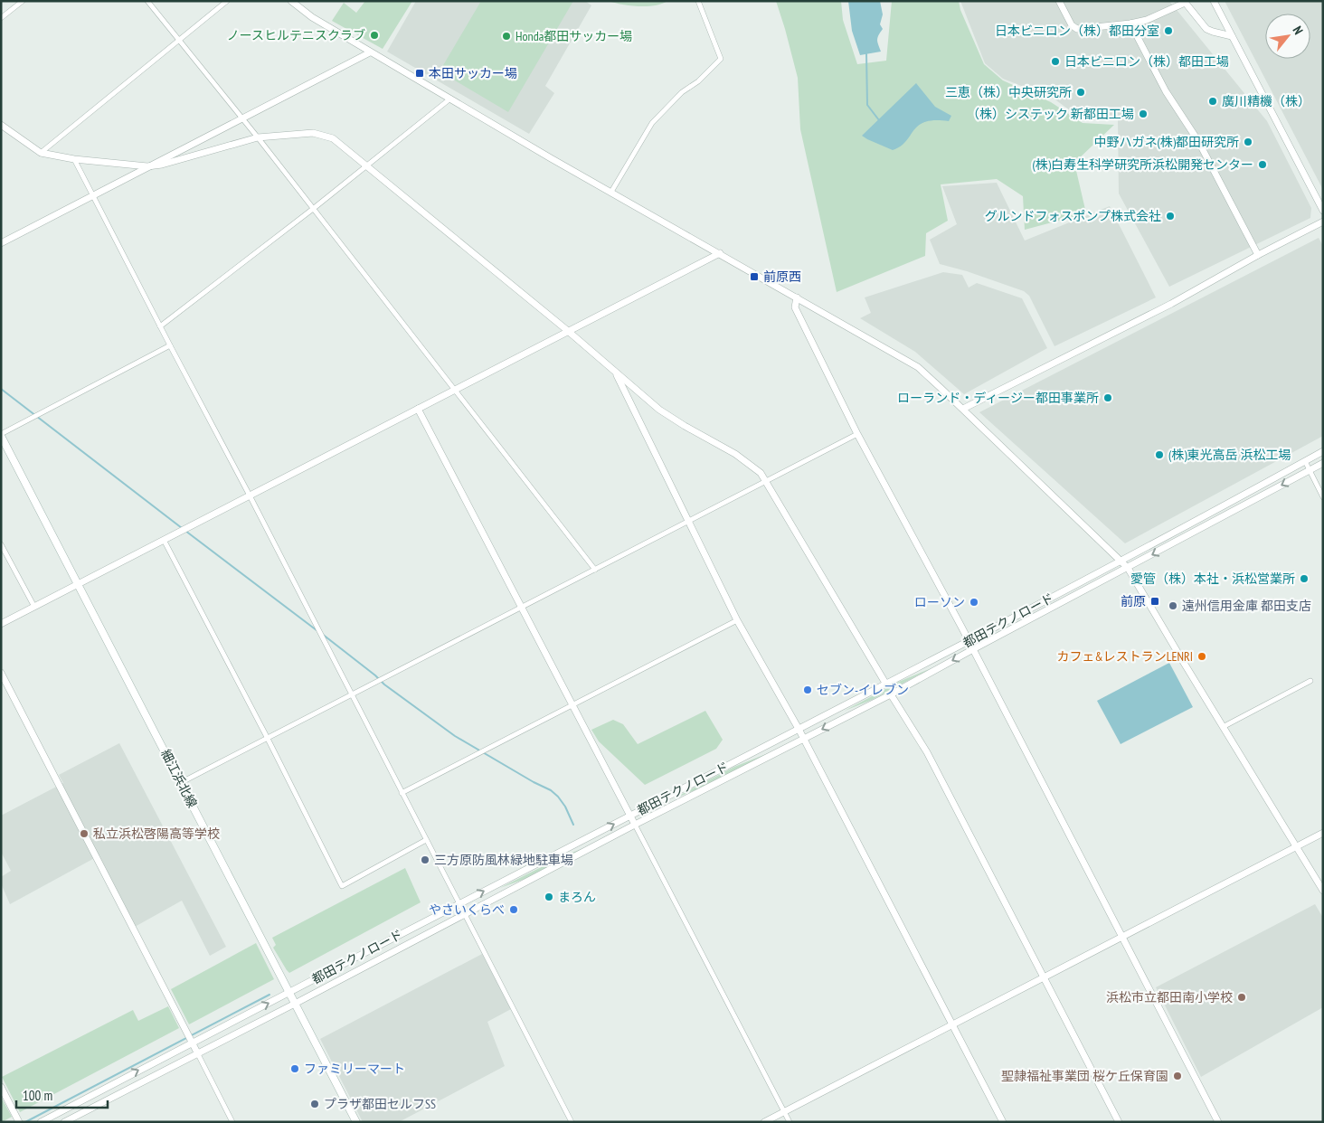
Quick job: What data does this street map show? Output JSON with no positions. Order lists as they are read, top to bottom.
{
  "streets": {
    "main road": ["細江浜北線"],
    "street": ["都田テクノロード"]
  },
  "crossings": [
    ["都田テクノロード", "細江浜北線"]
  ],
  "places": {
    "other": [
      "日本ビニロン（株）都田分室",
      "ノースヒルテニスクラブ",
      "Honda都田サッカー場",
      "日本ビニロン（株）都田工場",
      "三恵（株）中央研究所",
      "廣川精機（株）",
      "（株）システック 新都田工場",
      "中野ハガネ(株)都田研究所",
      "(株)白寿生科学研究所浜松開発センター",
      "グルンドフォスポンプ株式会社",
      "ローランド・ディージー都田事業所",
      "(株)東光高岳 浜松工場",
      "愛管（株）本社・浜松営業所",
      "ローソン",
      "遠州信用金庫 都田支店",
      "カフェ&レストランLENRI",
      "セブン-イレブン",
      "私立浜松啓陽高等学校",
      "三方原防風林緑地駐車場",
      "まろん",
      "やさいくらべ",
      "浜松市立都田南小学校",
      "ファミリーマート",
      "聖隷福祉事業団 桜ケ丘保育園",
      "プラザ都田セルフSS"
    ],
    "transit": ["本田サッカー場", "前原西", "前原"]
  },
  "scale_bar": "100 m",
  "north": "top right"
}
